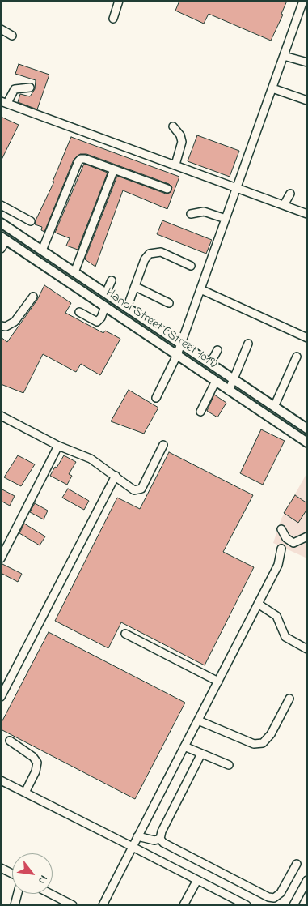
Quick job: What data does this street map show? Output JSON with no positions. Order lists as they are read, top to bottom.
{
  "streets": {
    "main road": ["Hanoi Street (Street 1019)"]
  },
  "north": "bottom right"
}
